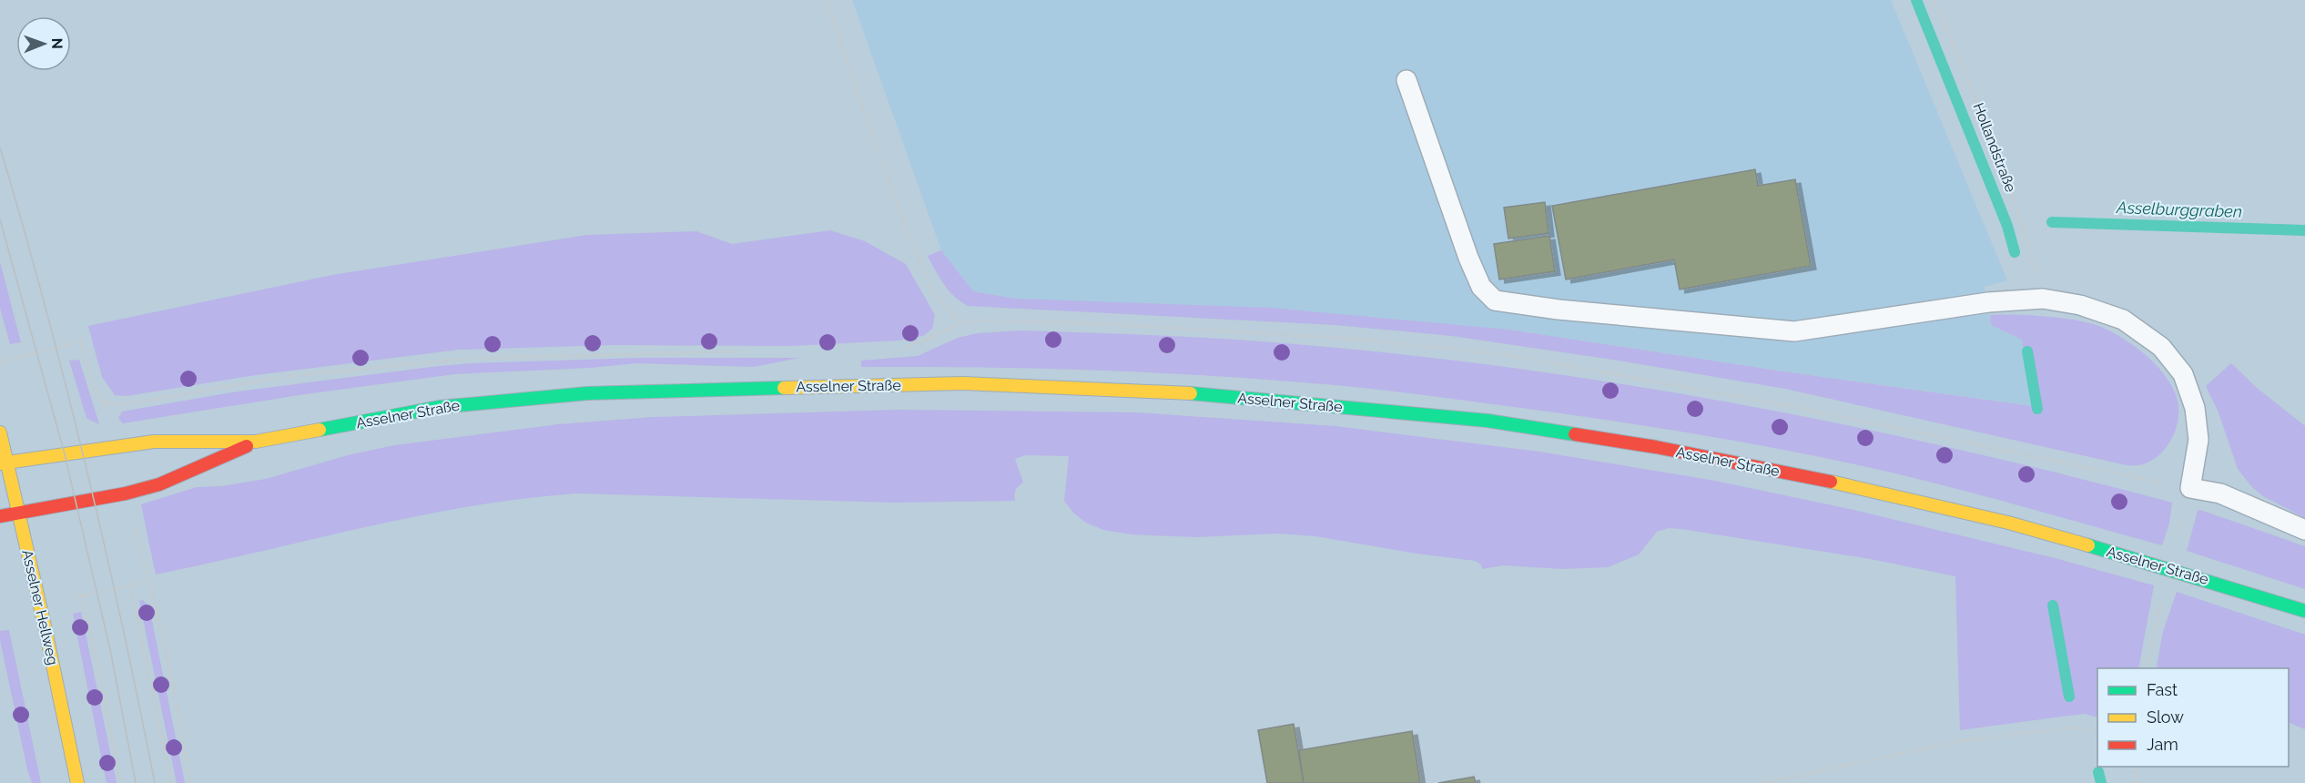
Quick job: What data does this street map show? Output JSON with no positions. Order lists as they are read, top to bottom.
{
  "streets": {
    "main road": ["Asselner Straße", "Asselner Hellweg"],
    "path": ["Hollandstraße"]
  },
  "crossings": [
    ["Asselner Straße", "Asselner Hellweg"]
  ],
  "water": ["Asselburggraben"],
  "legend": ["Fast", "Slow", "Jam"],
  "north": "right"
}
